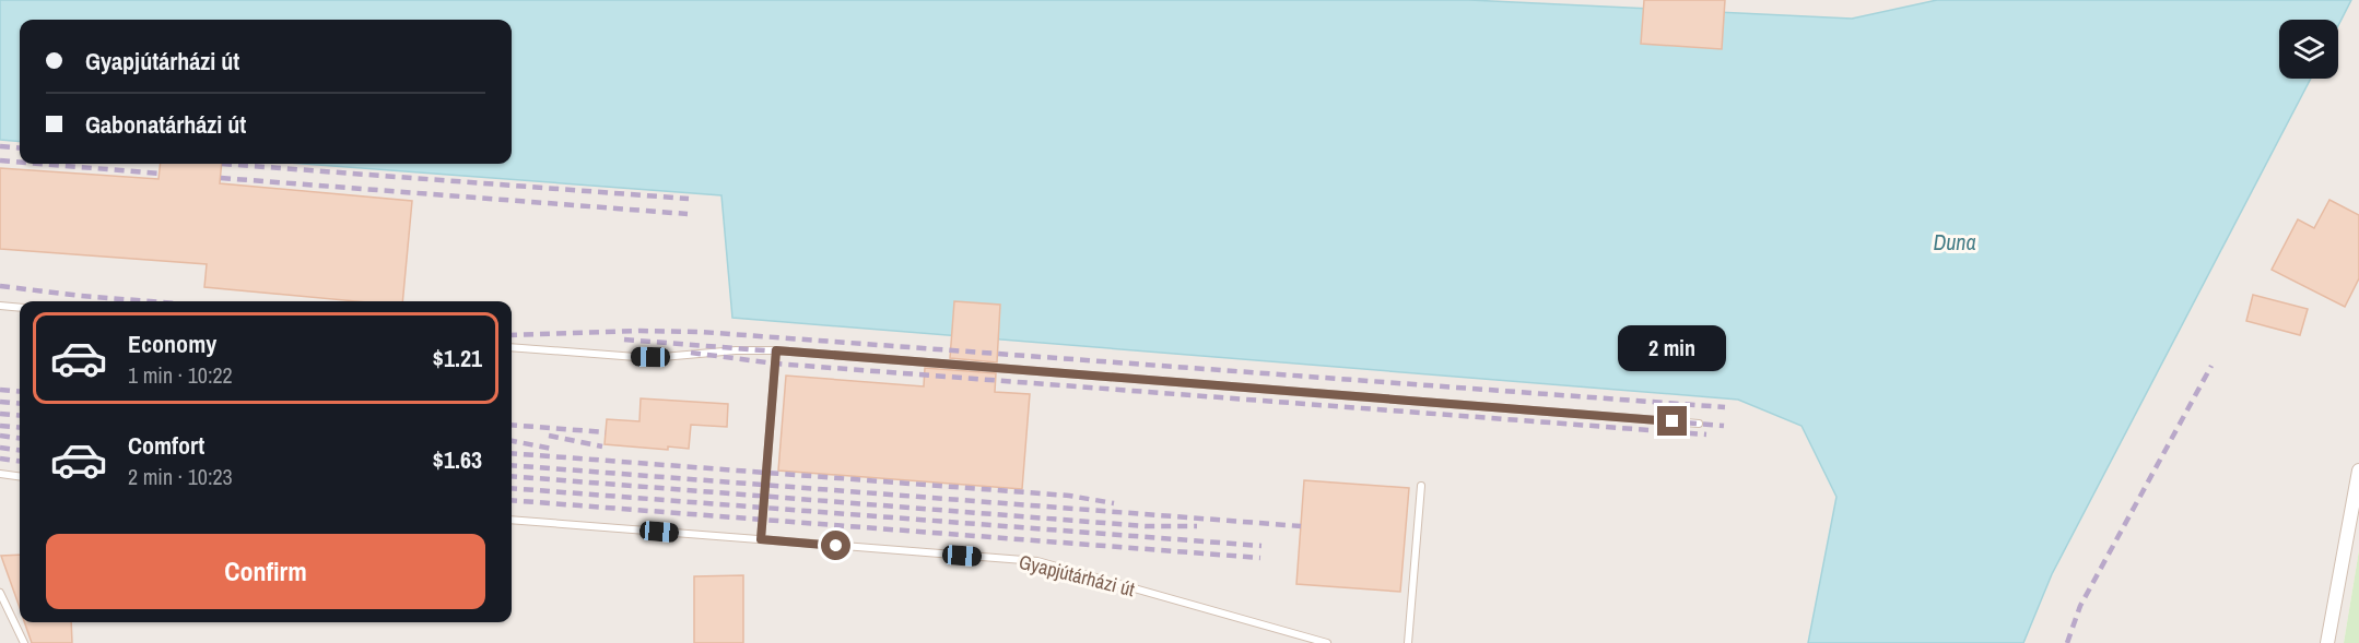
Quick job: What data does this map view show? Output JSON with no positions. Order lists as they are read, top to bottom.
{
  "streets": {
    "lane": ["Gyapjútárházi út"]
  },
  "water": ["Duna"],
  "page": {
    "banner": ["Gyapjútárházi út", "Gabonatárházi út"],
    "list": [
      {
        "name": "Economy",
        "note": "1 min · 10:22",
        "value": "$1.21"
      },
      {
        "name": "Comfort",
        "note": "2 min · 10:23",
        "value": "$1.63"
      }
    ],
    "bubble": "2 min",
    "buttons": "Confirm"
  }
}
